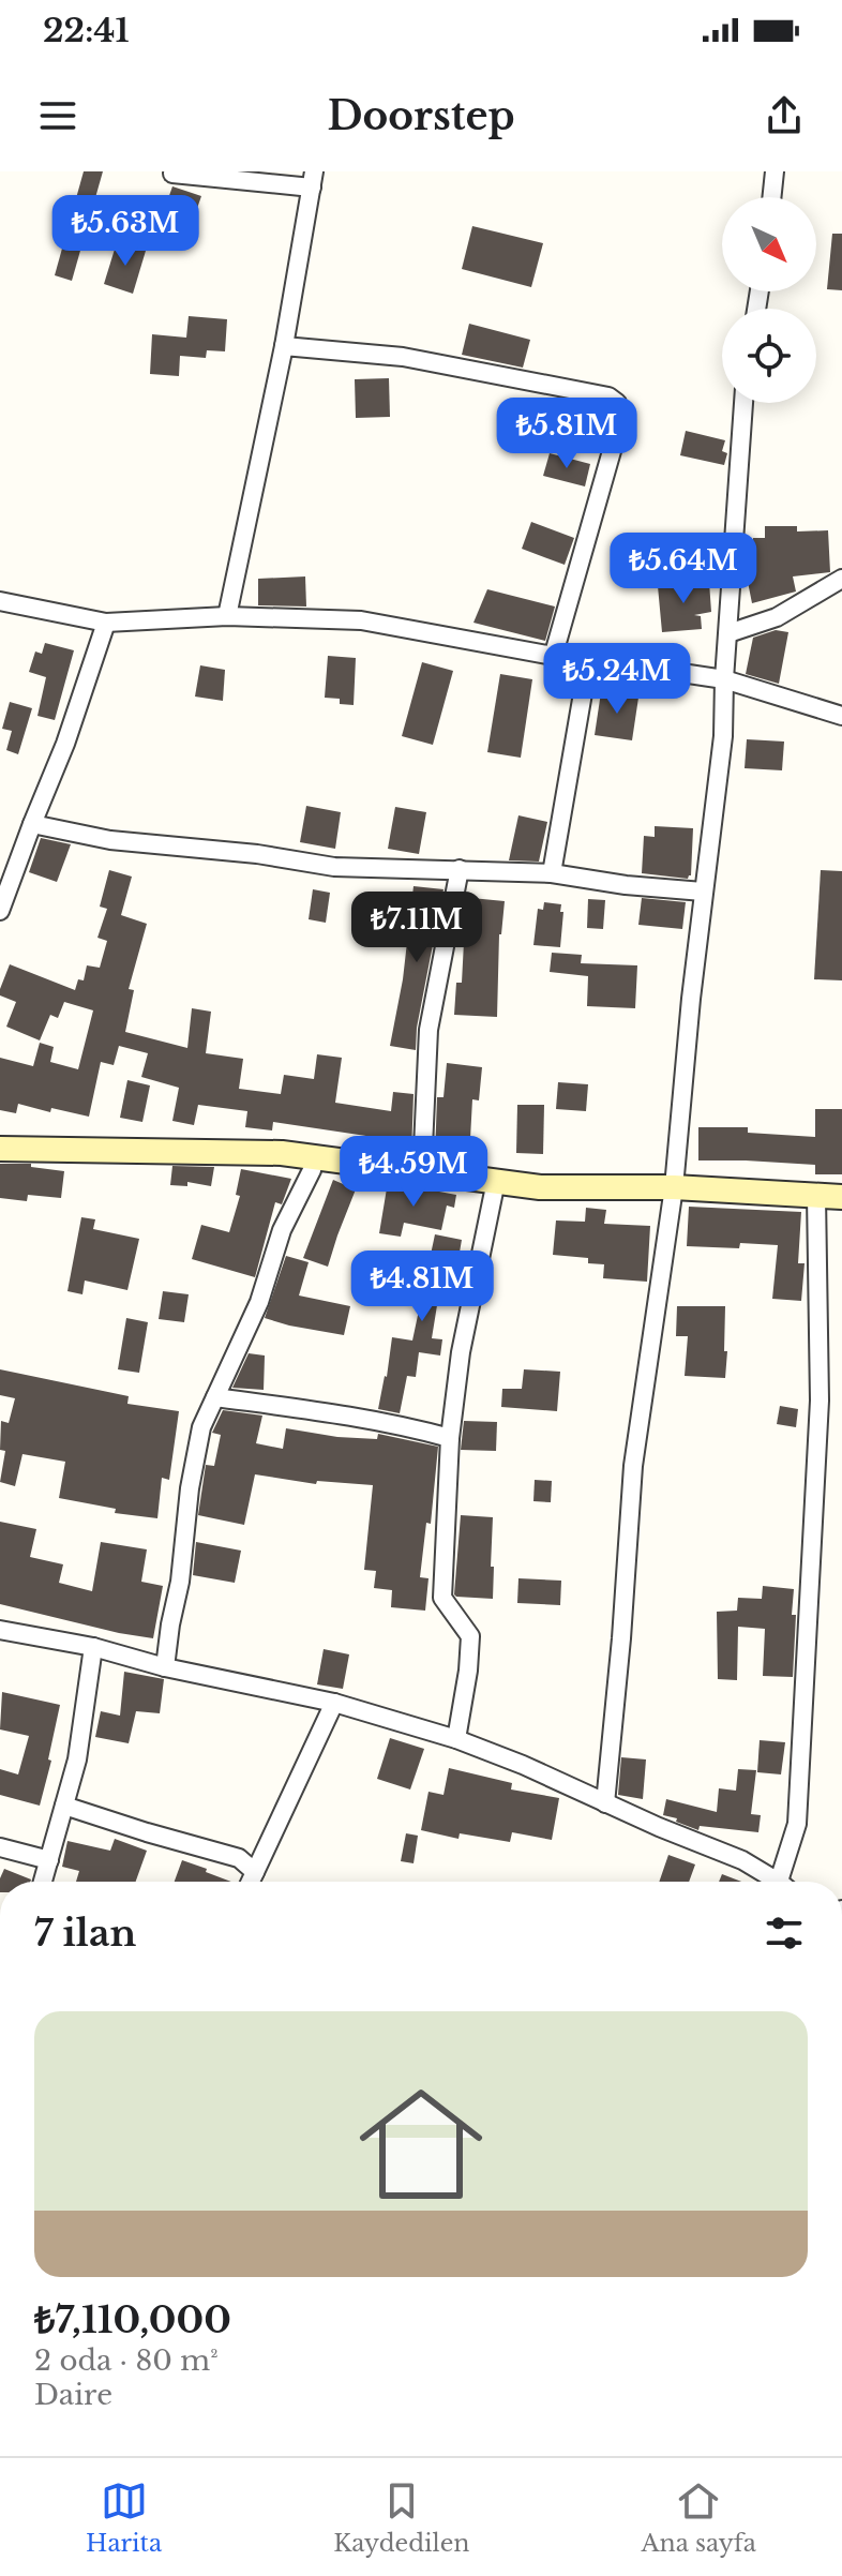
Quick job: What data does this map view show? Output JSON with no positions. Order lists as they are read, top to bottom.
{
  "north": "bottom right",
  "page": {
    "status": "22:41",
    "header": "Doorstep",
    "price": [
      "₺5.63M",
      "₺5.81M",
      "₺5.64M",
      "₺5.24M",
      "₺7.11M",
      "₺4.59M",
      "₺4.81M"
    ],
    "heading": "7 ilan",
    "list": [
      {
        "name": "₺7,110,000",
        "note": "2 oda · 80 m² · Daire"
      }
    ],
    "tabs": ["Harita", "Kaydedilen", "Ana sayfa"]
  }
}
